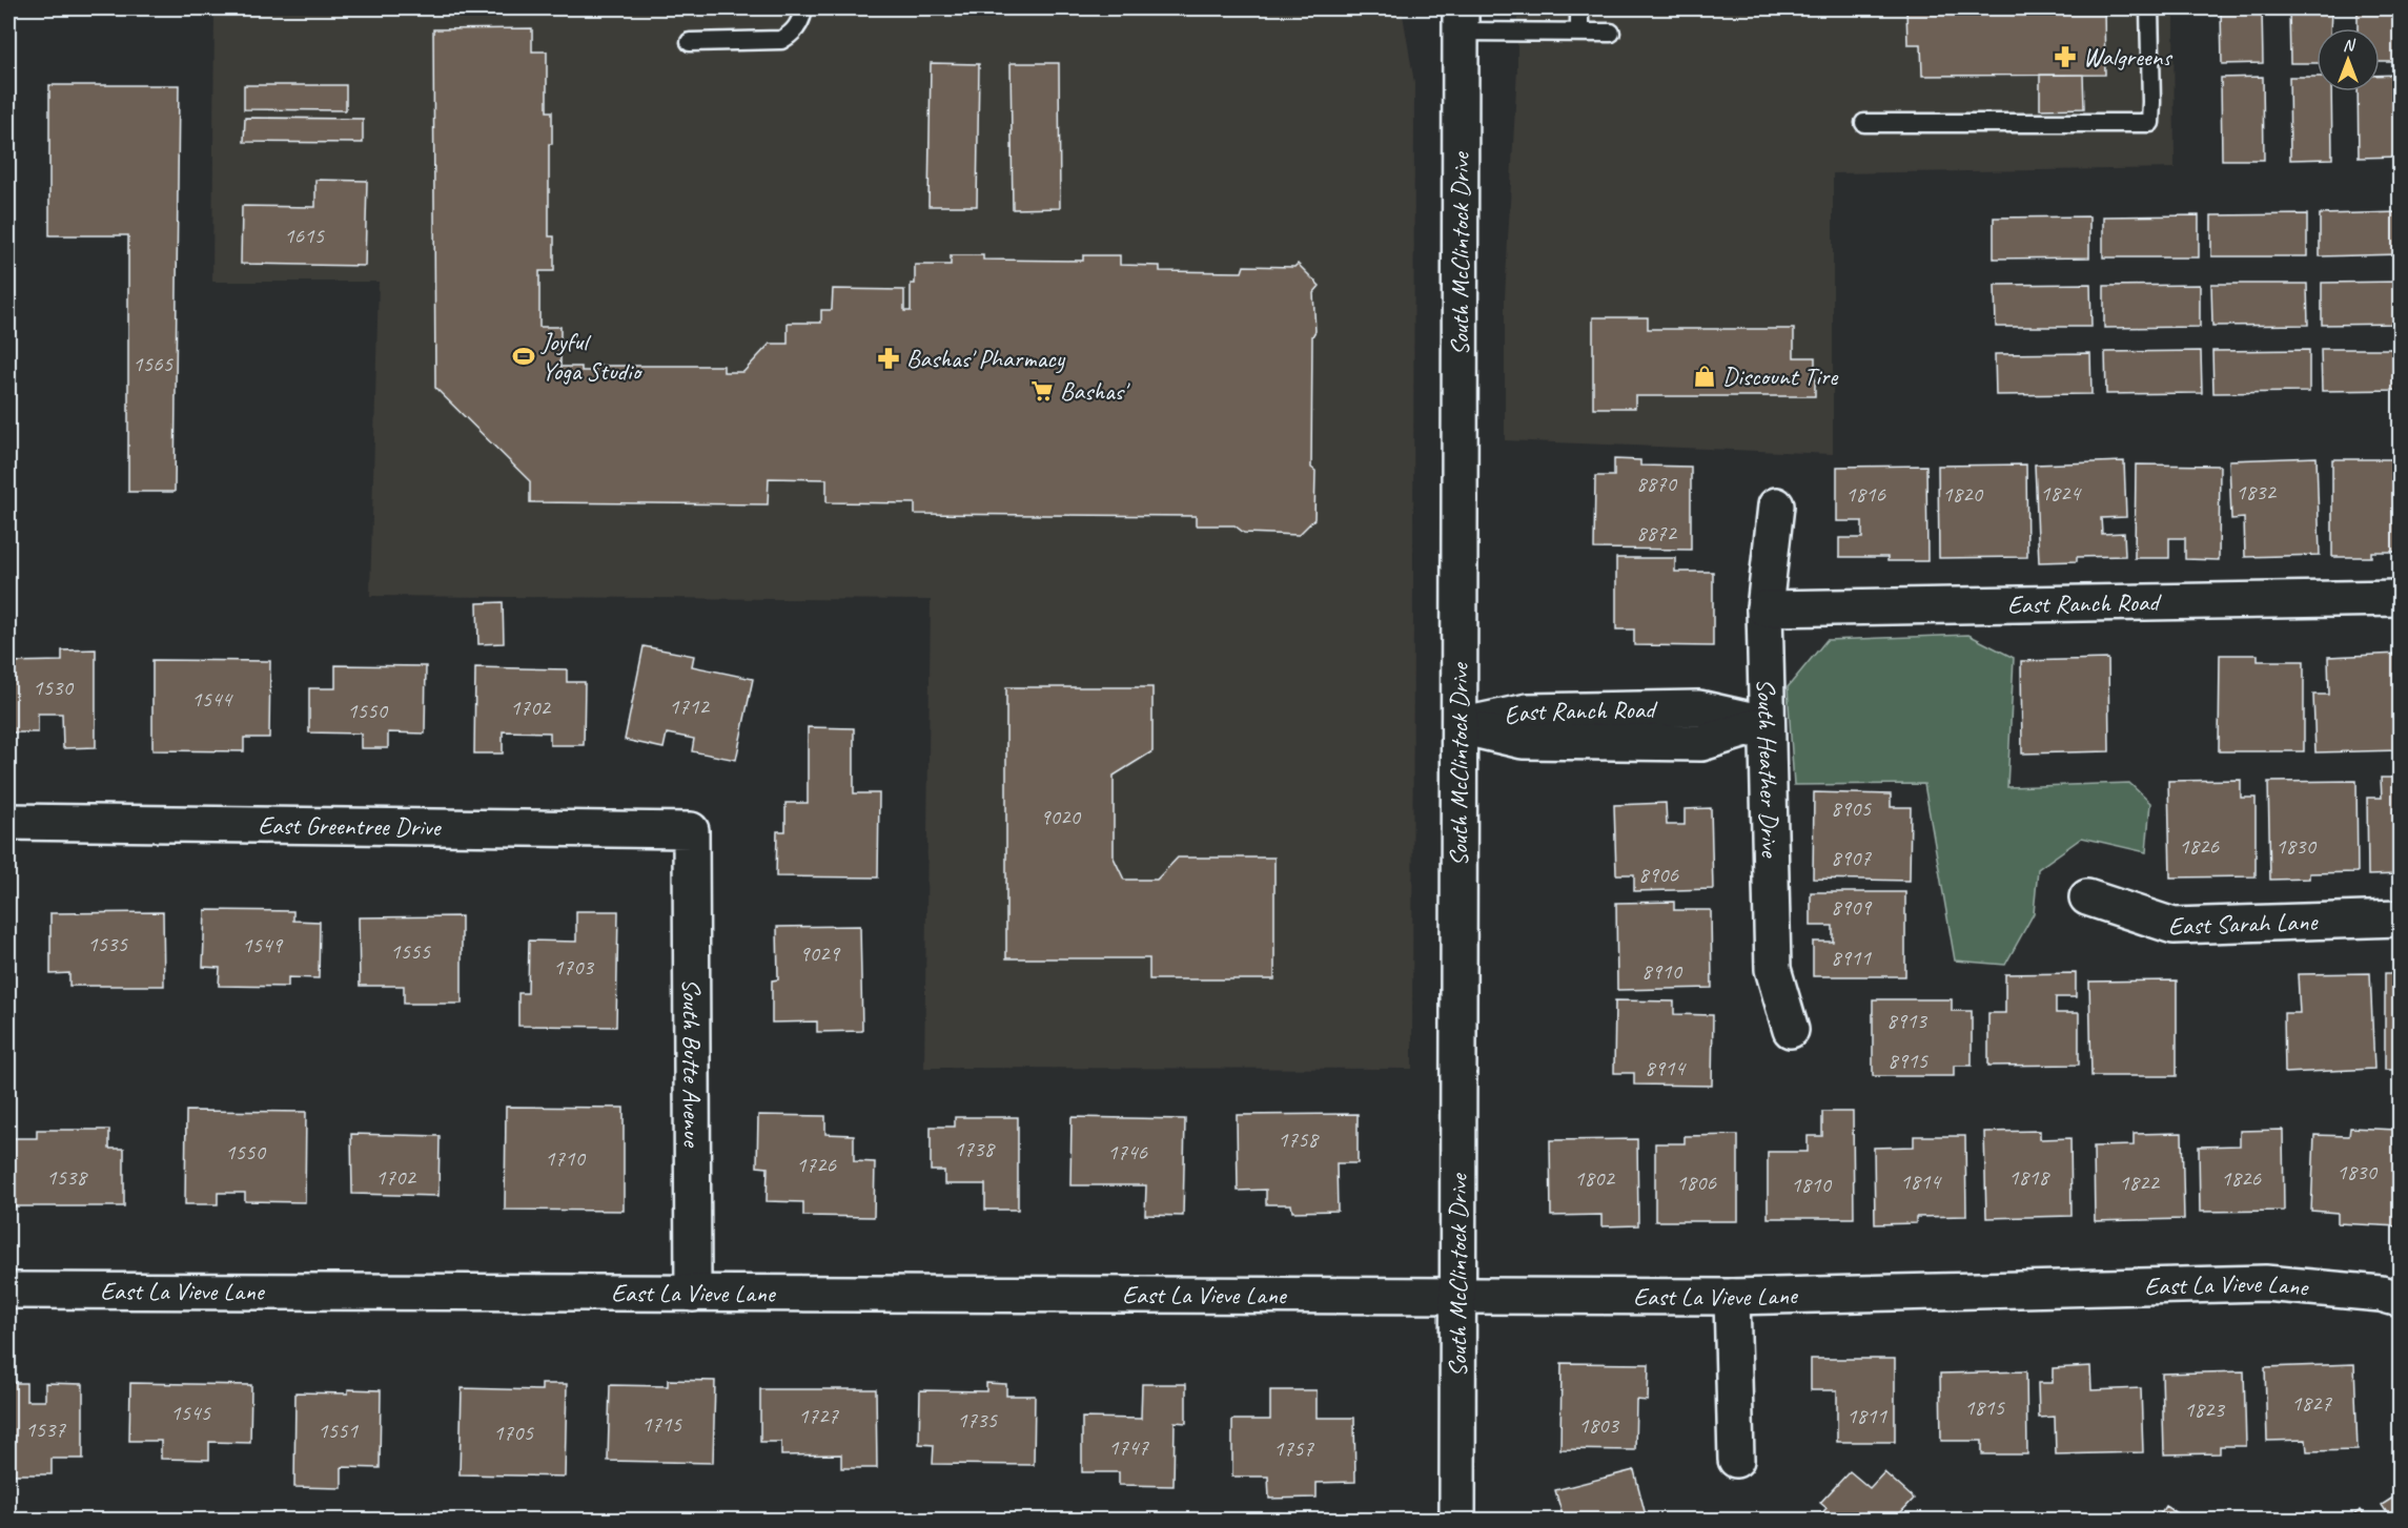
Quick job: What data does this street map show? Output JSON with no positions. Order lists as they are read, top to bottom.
{
  "streets": {
    "street": [
      "South McClintock Drive",
      "East Ranch Road",
      "South Heather Drive",
      "East Greentree Drive",
      "East Sarah Lane",
      "South Butte Avenue",
      "East La Vieve Lane"
    ]
  },
  "crossings": [
    ["South McClintock Drive", "East Ranch Road"],
    ["South McClintock Drive", "East La Vieve Lane"],
    ["East Ranch Road", "South Heather Drive"],
    ["East Greentree Drive", "South Butte Avenue"],
    ["South Butte Avenue", "East La Vieve Lane"]
  ],
  "places": {
    "pharmacy": ["Walgreens", "Bashas' Pharmacy"],
    "sports": ["Joyful Yoga Studio"],
    "shop": ["Discount Tire"],
    "supermarket": ["Bashas'"]
  },
  "house_numbers": [
    "1615",
    "1565",
    "8870",
    "1832",
    "1824",
    "1816",
    "1820",
    "8872",
    "1530",
    "1544",
    "1712",
    "1702",
    "1550",
    "8905",
    "9020",
    "1826",
    "1830",
    "8907",
    "8906",
    "8909",
    "1535",
    "1549",
    "1555",
    "9029",
    "8911",
    "1703",
    "8910",
    "8913",
    "8915",
    "8914",
    "1758",
    "1738",
    "1550",
    "1746",
    "1710",
    "1726",
    "1830",
    "1538",
    "1702",
    "1818",
    "1802",
    "1826",
    "1814",
    "1806",
    "1822",
    "1810",
    "1827",
    "1815",
    "1823",
    "1545",
    "1727",
    "1811",
    "1735",
    "1715",
    "1803",
    "1537",
    "1551",
    "1705",
    "1747",
    "1757"
  ],
  "north": "top"
}
